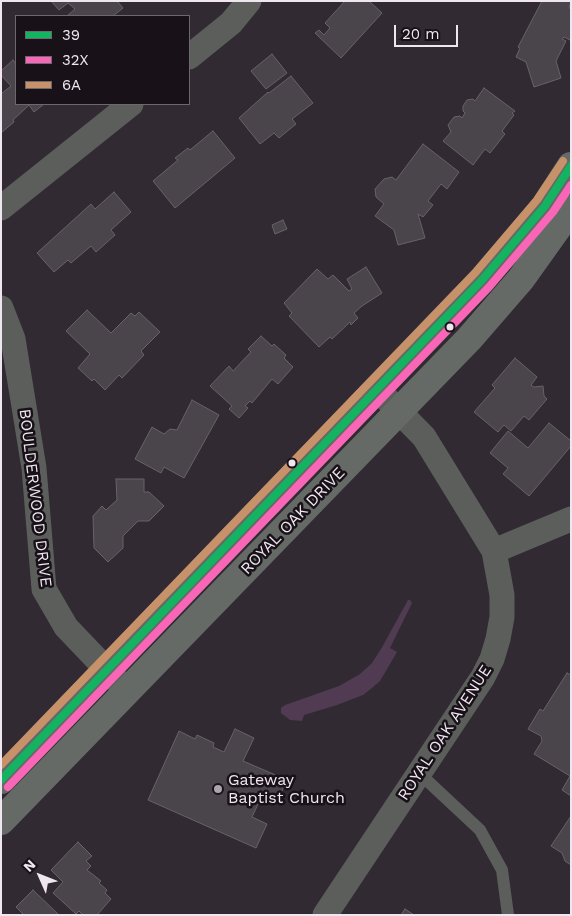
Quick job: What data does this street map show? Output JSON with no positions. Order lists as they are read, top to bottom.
{
  "streets": {
    "main road": ["ROYAL OAK DRIVE"],
    "street": ["BOULDERWOOD DRIVE", "ROYAL OAK AVENUE"]
  },
  "crossings": [
    ["BOULDERWOOD DRIVE", "ROYAL OAK DRIVE"],
    ["ROYAL OAK DRIVE", "ROYAL OAK AVENUE"]
  ],
  "places": ["Gateway Baptist Church"],
  "lines": ["transit line 6A", "transit line 39", "transit line 32X"],
  "legend": ["39", "32X", "6A"],
  "scale_bar": "20 m",
  "north": "top left"
}
